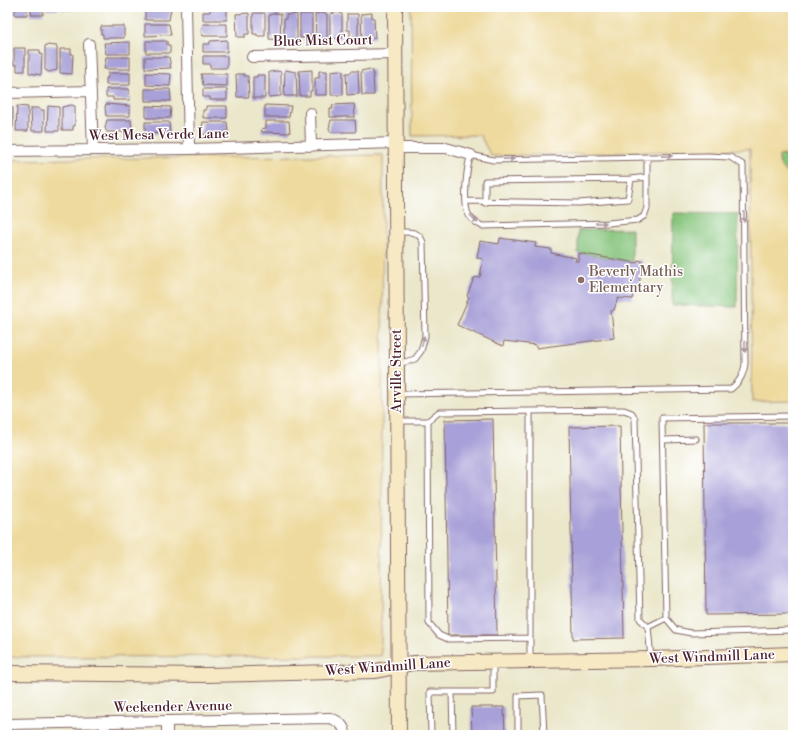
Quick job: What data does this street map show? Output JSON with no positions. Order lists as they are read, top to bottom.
{
  "streets": {
    "street": [
      "Blue Mist Court",
      "West Mesa Verde Lane",
      "Arville Street",
      "West Windmill Lane",
      "Weekender Avenue"
    ]
  },
  "crossings": [
    ["Blue Mist Court", "Arville Street"],
    ["West Mesa Verde Lane", "Arville Street"],
    ["Arville Street", "West Windmill Lane"]
  ],
  "places": ["Beverly Mathis Elementary"]
}
